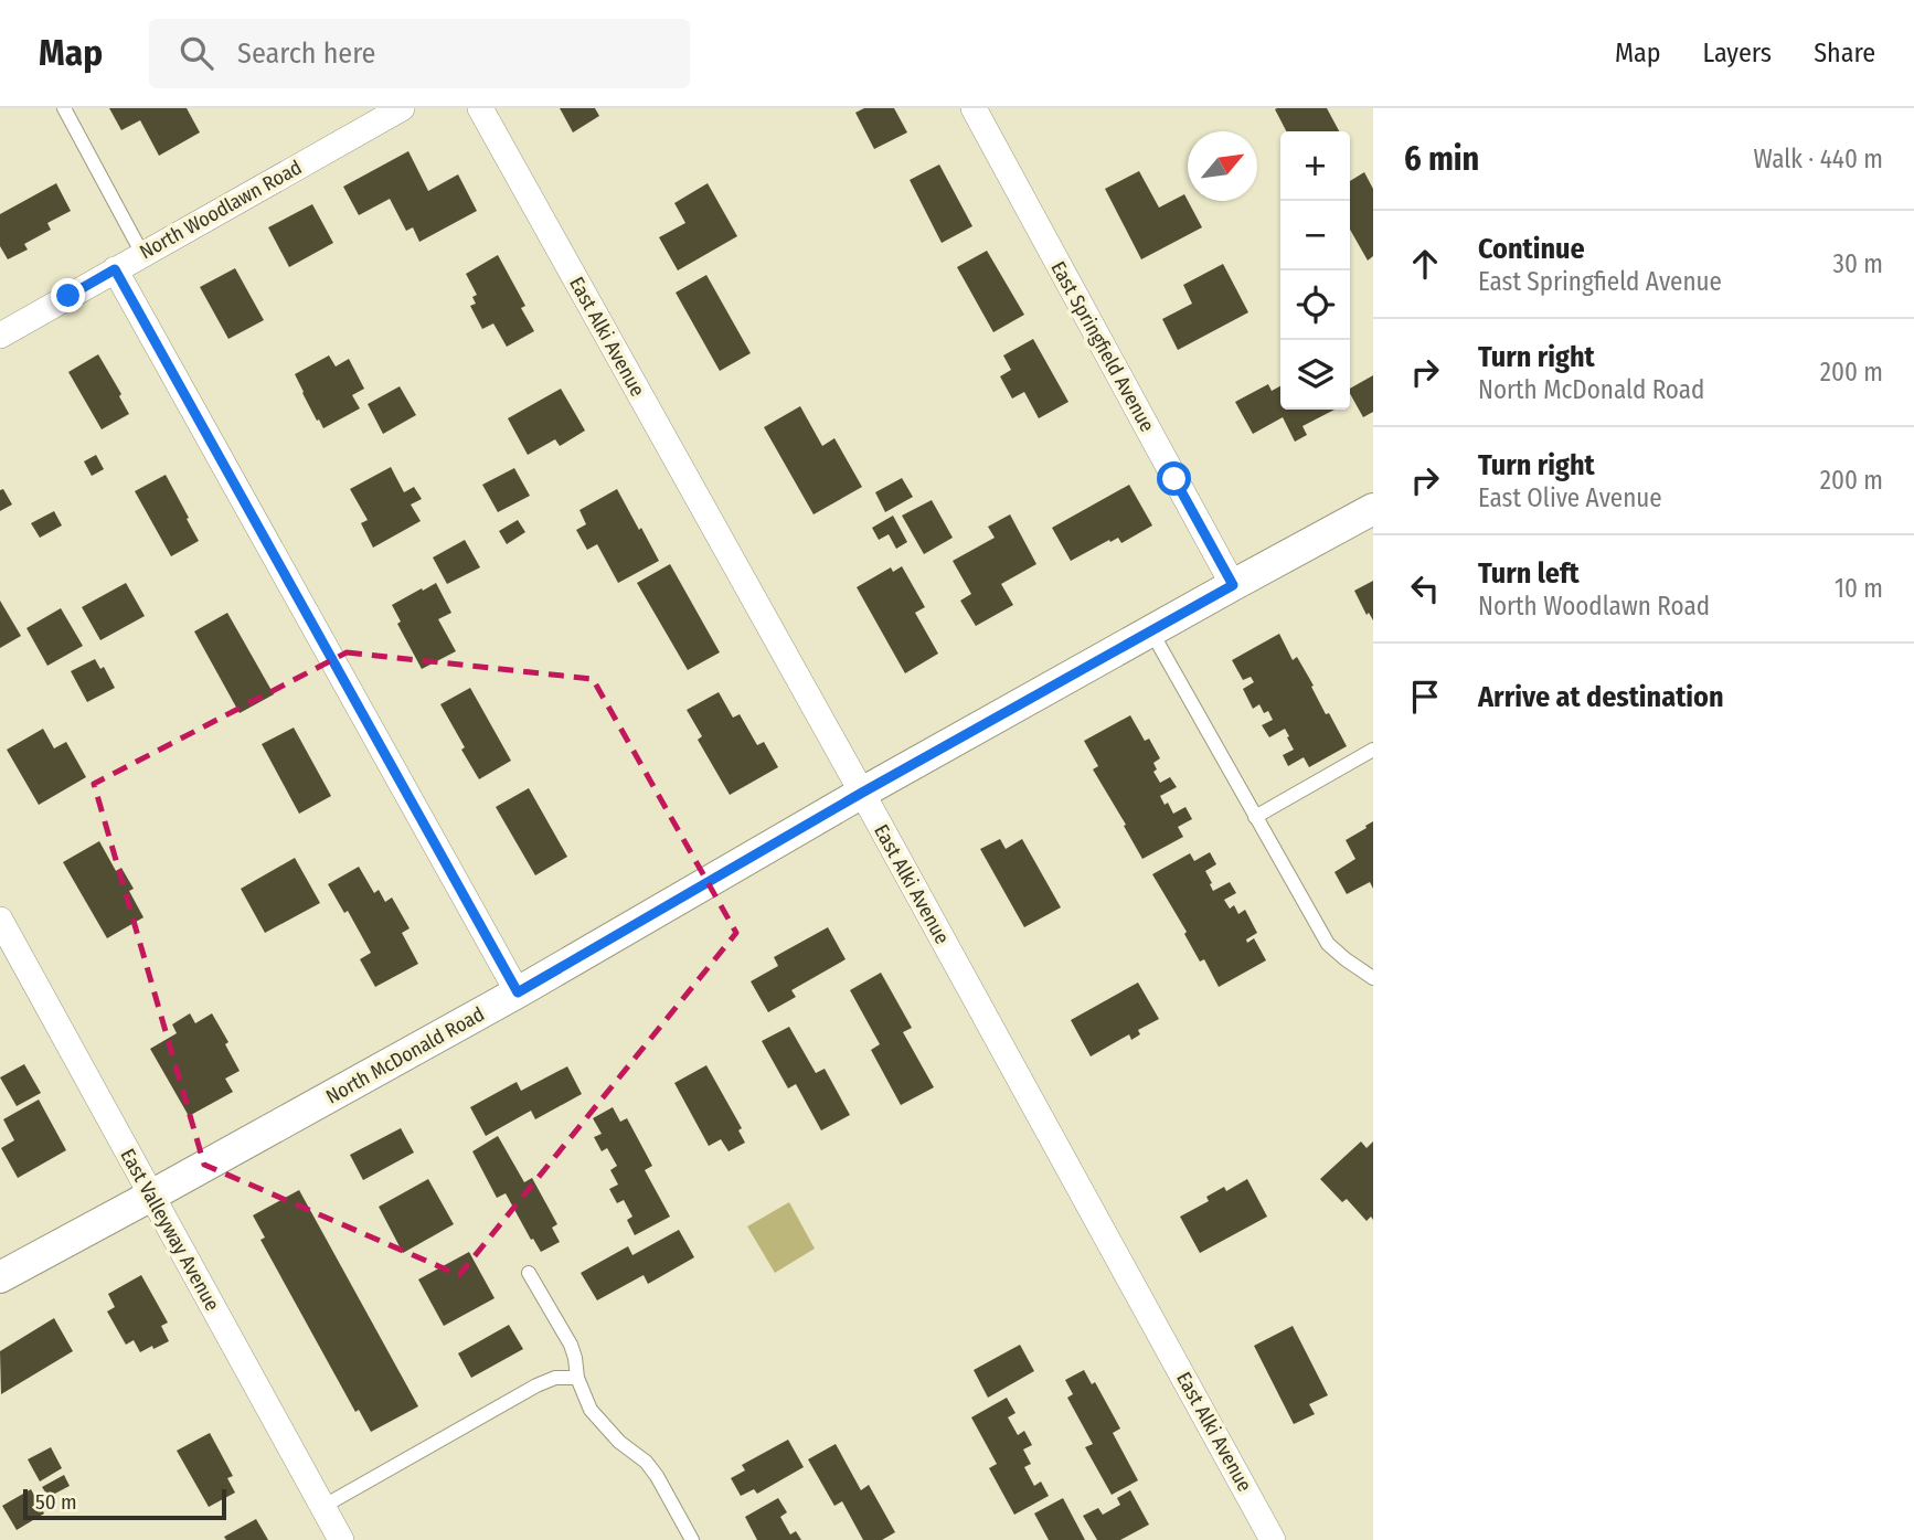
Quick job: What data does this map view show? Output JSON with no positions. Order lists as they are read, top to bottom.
{
  "streets": {
    "street": [
      "North Woodlawn Road",
      "East Alki Avenue",
      "East Springfield Avenue",
      "North McDonald Road",
      "East Valleyway Avenue"
    ]
  },
  "crossings": [
    ["East Alki Avenue", "North McDonald Road"],
    ["East Springfield Avenue", "North McDonald Road"],
    ["North McDonald Road", "East Valleyway Avenue"]
  ],
  "scale_bar": "50 m",
  "north": "top right",
  "page": {
    "header": "Map",
    "search": "Search here",
    "nav": ["Map", "Layers", "Share"],
    "heading": ["6 min", "Walk · 440 m"],
    "map_buttons": ["+", "−"],
    "list": [
      ["Continue", "East Springfield Avenue", "30 m"],
      ["Turn right", "North McDonald Road", "200 m"],
      ["Turn right", "East Olive Avenue", "200 m"],
      ["Turn left", "North Woodlawn Road", "10 m"],
      "Arrive at destination"
    ],
    "scale": "50 m"
  }
}
